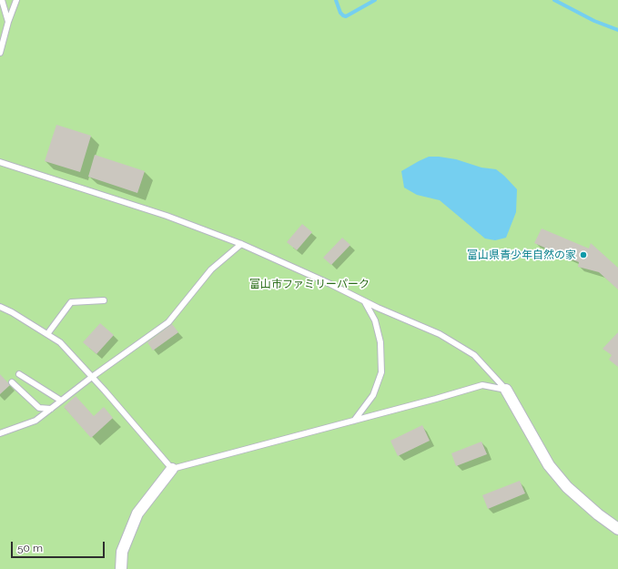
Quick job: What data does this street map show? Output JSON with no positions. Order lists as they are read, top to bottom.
{
  "parks": ["富山市ファミリーパーク"],
  "places": ["富山県青少年自然の家"],
  "scale_bar": "50 m"
}
